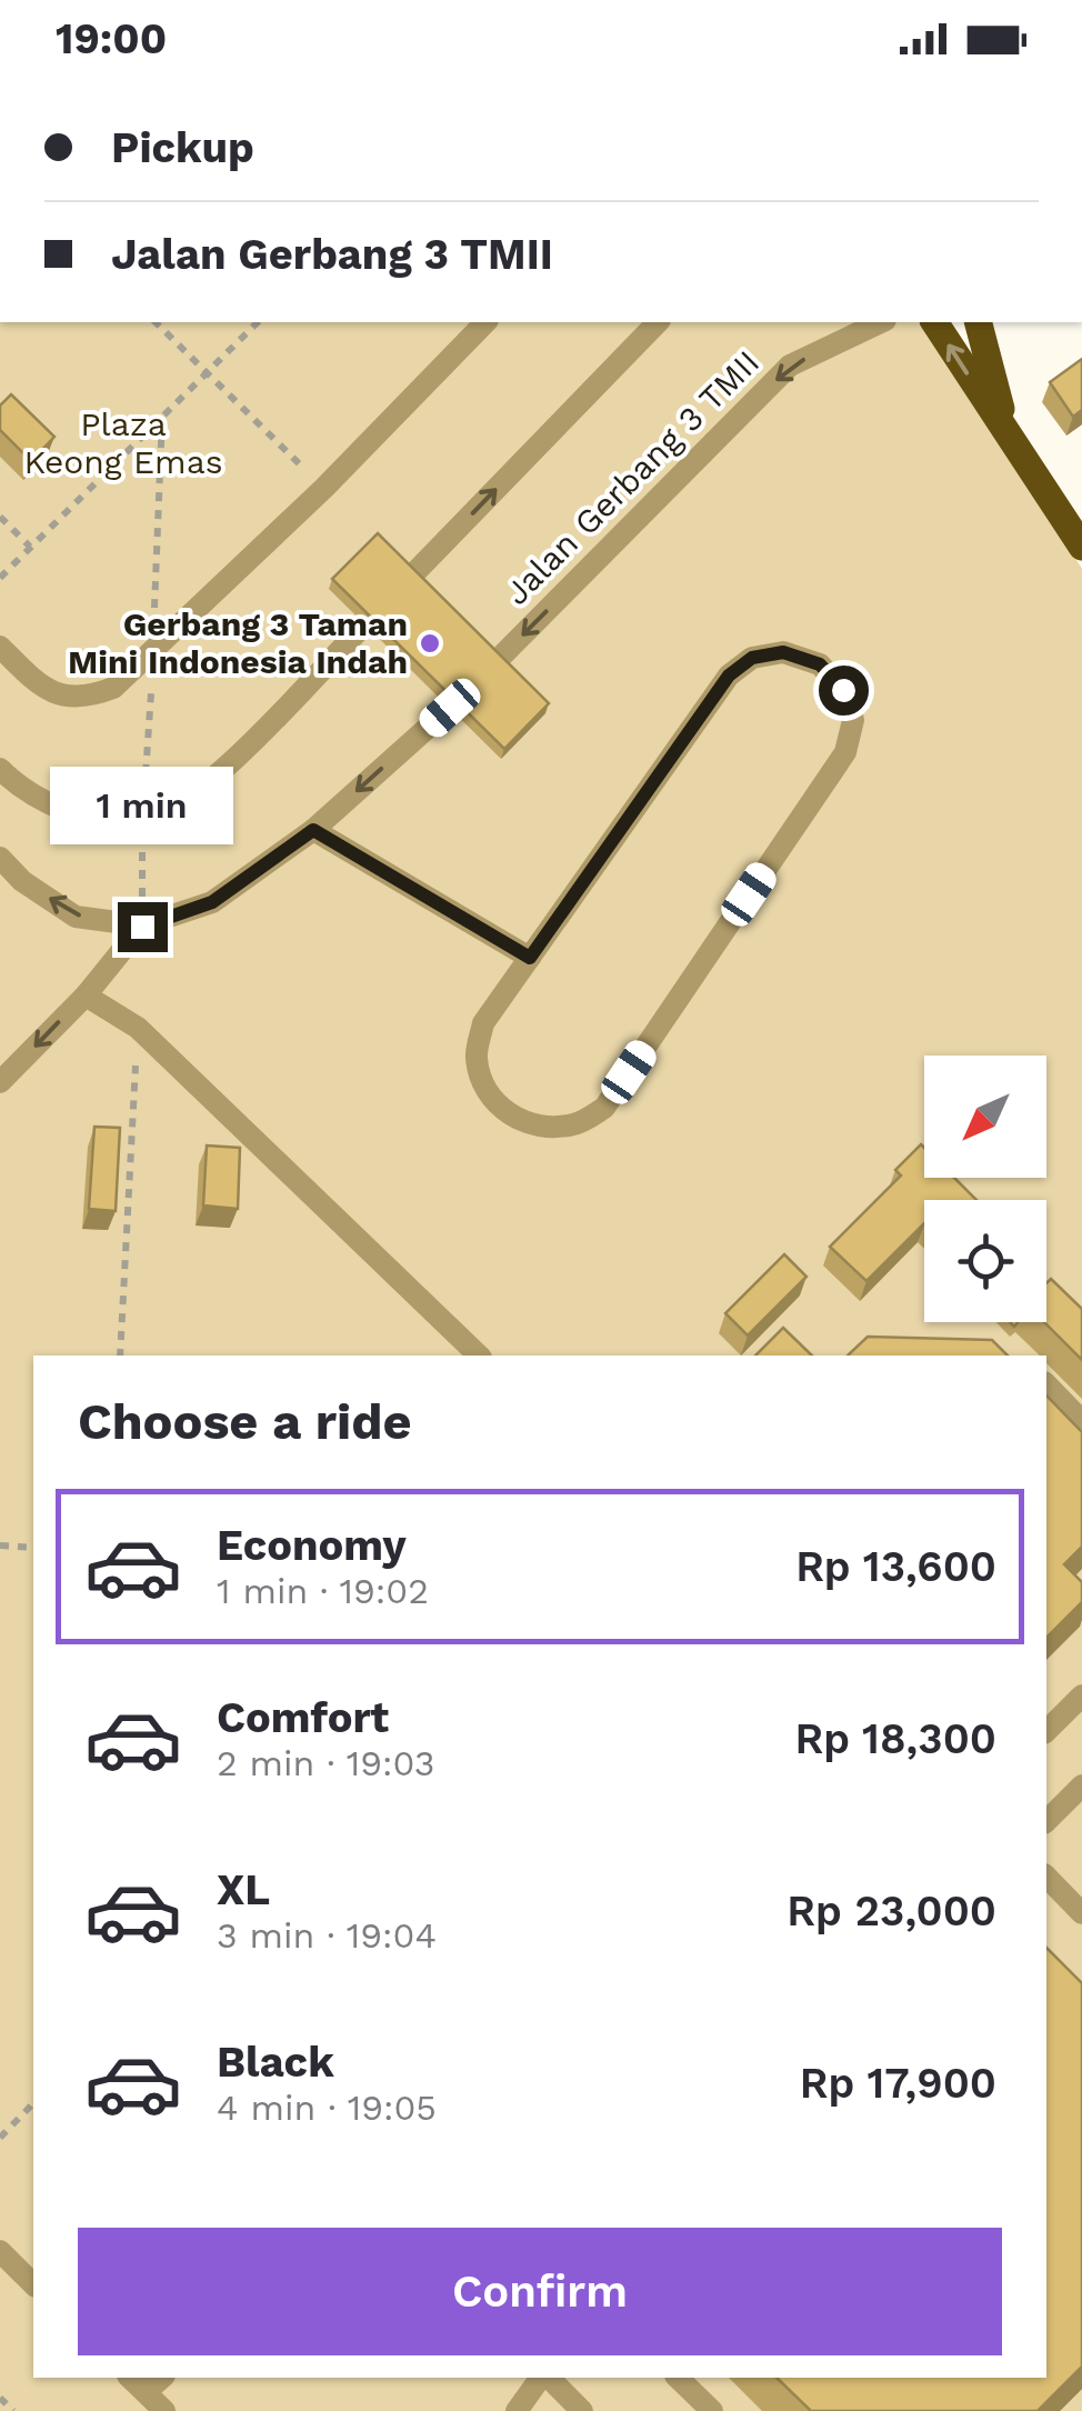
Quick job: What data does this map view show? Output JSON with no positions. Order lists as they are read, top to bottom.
{
  "streets": {
    "lane": ["Jalan Gerbang 3 TMII"]
  },
  "parks": ["Plaza Keong Emas"],
  "places": ["Gerbang 3 Taman Mini Indonesia Indah"],
  "north": "bottom left",
  "page": {
    "status": "19:00",
    "banner": ["Pickup", "Jalan Gerbang 3 TMII"],
    "bubble": "1 min",
    "heading": "Choose a ride",
    "list": [
      {
        "name": "Economy",
        "note": "1 min · 19:02",
        "value": "Rp 13,600"
      },
      {
        "name": "Comfort",
        "note": "2 min · 19:03",
        "value": "Rp 18,300"
      },
      {
        "name": "XL",
        "note": "3 min · 19:04",
        "value": "Rp 23,000"
      },
      {
        "name": "Black",
        "note": "4 min · 19:05",
        "value": "Rp 17,900"
      }
    ],
    "buttons": "Confirm"
  }
}
